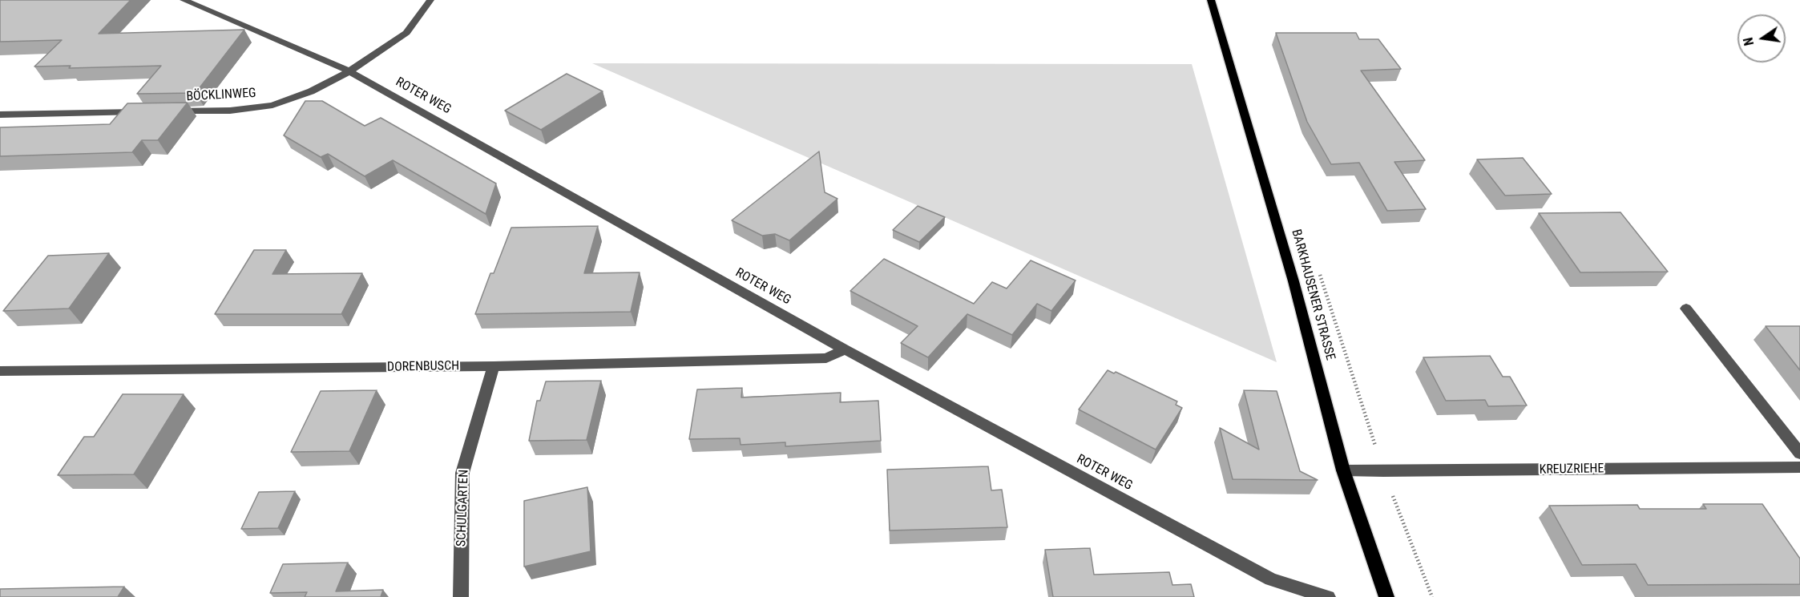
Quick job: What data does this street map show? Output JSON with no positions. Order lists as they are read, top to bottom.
{
  "streets": {
    "main road": ["BARKHAUSENER STRASSE"],
    "street": [
      "BÖCKLINWEG",
      "ROTER WEG",
      "DORENBUSCH",
      "KREUZRIEHE",
      "SCHULGARTEN"
    ]
  },
  "crossings": [
    ["BÖCKLINWEG", "ROTER WEG"],
    ["ROTER WEG", "DORENBUSCH"],
    ["BARKHAUSENER STRASSE", "KREUZRIEHE"],
    ["DORENBUSCH", "SCHULGARTEN"]
  ],
  "north": "left"
}
